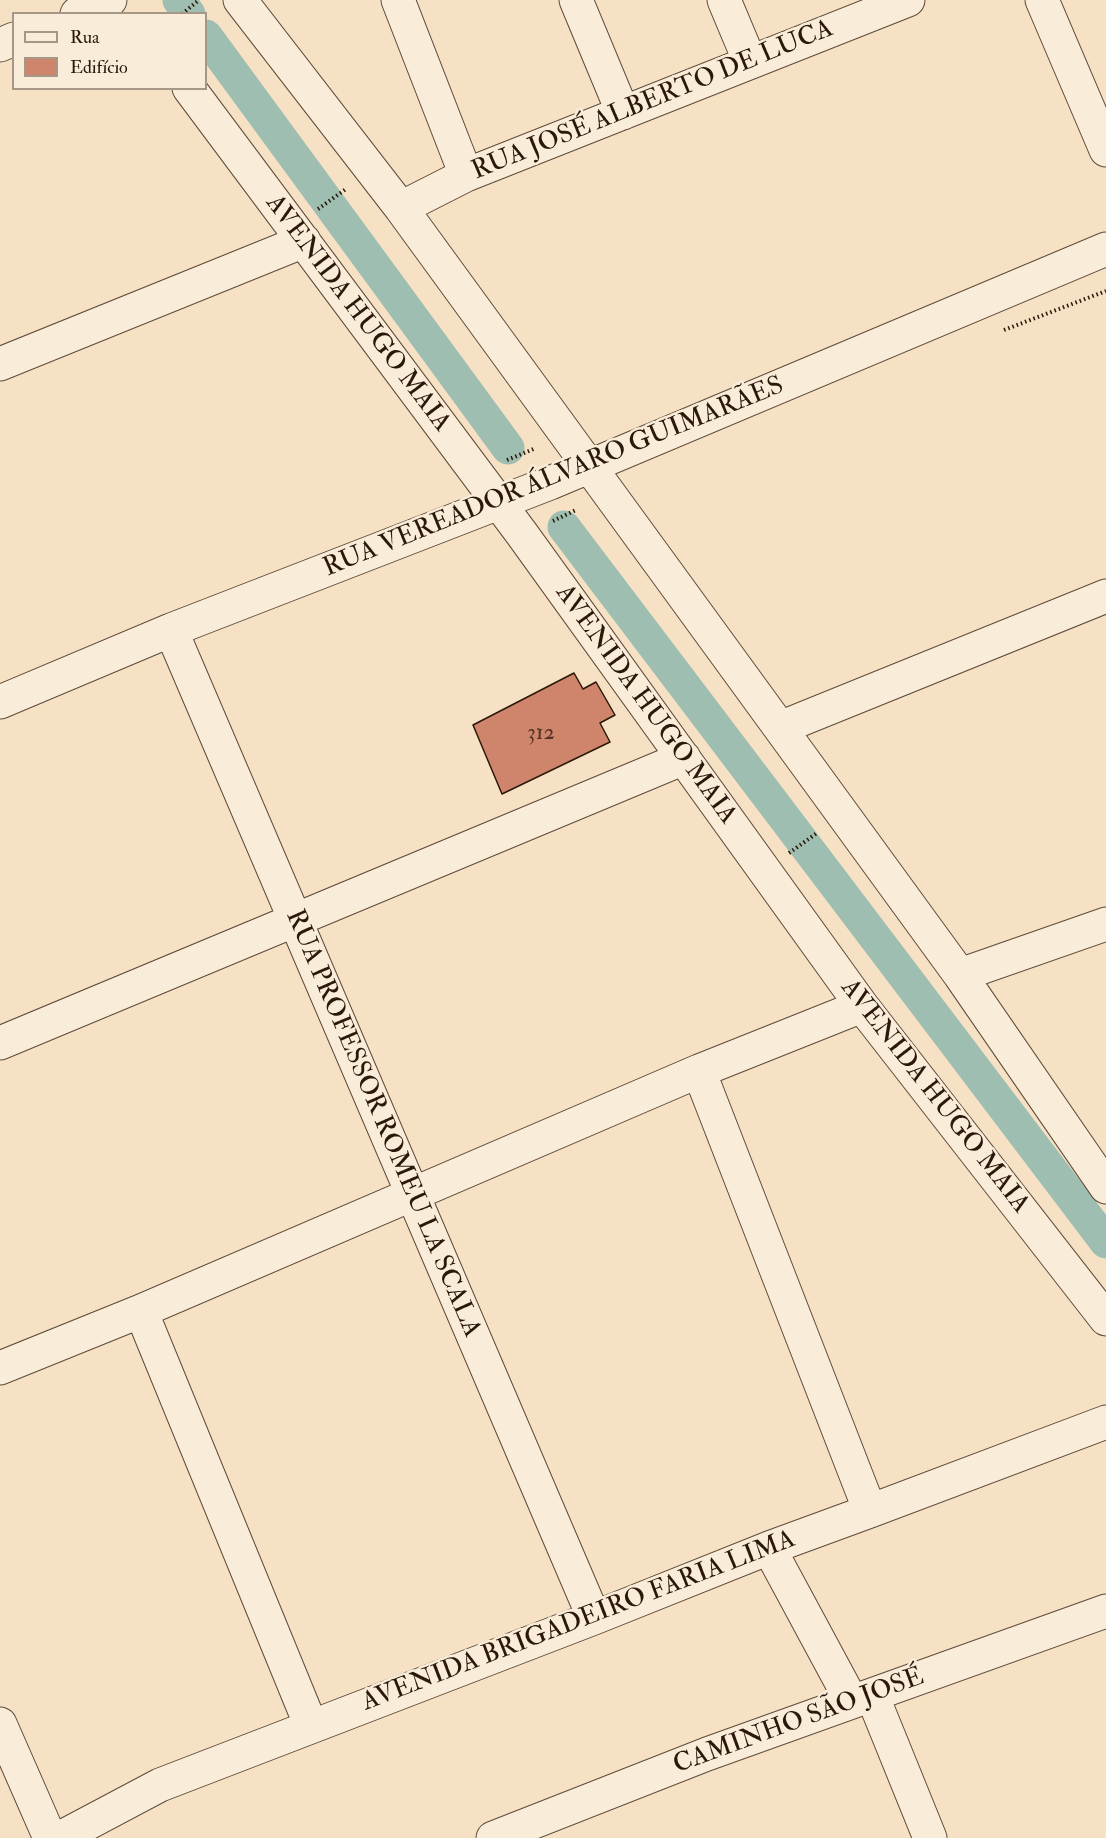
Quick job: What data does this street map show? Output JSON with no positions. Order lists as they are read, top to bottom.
{
  "streets": {
    "street": [
      "RUA JOSÉ ALBERTO DE LUCA",
      "AVENIDA HUGO MAIA",
      "RUA VEREADOR ÁLVARO GUIMARÃES",
      "RUA PROFESSOR ROMEU LA SCALA",
      "AVENIDA BRIGADEIRO FARIA LIMA",
      "CAMINHO SÃO JOSÉ"
    ]
  },
  "crossings": [
    ["AVENIDA HUGO MAIA", "RUA VEREADOR ÁLVARO GUIMARÃES"],
    ["RUA VEREADOR ÁLVARO GUIMARÃES", "RUA PROFESSOR ROMEU LA SCALA"],
    ["RUA PROFESSOR ROMEU LA SCALA", "AVENIDA BRIGADEIRO FARIA LIMA"]
  ],
  "house_numbers": ["312"],
  "legend": ["Rua", "Edifício"]
}
